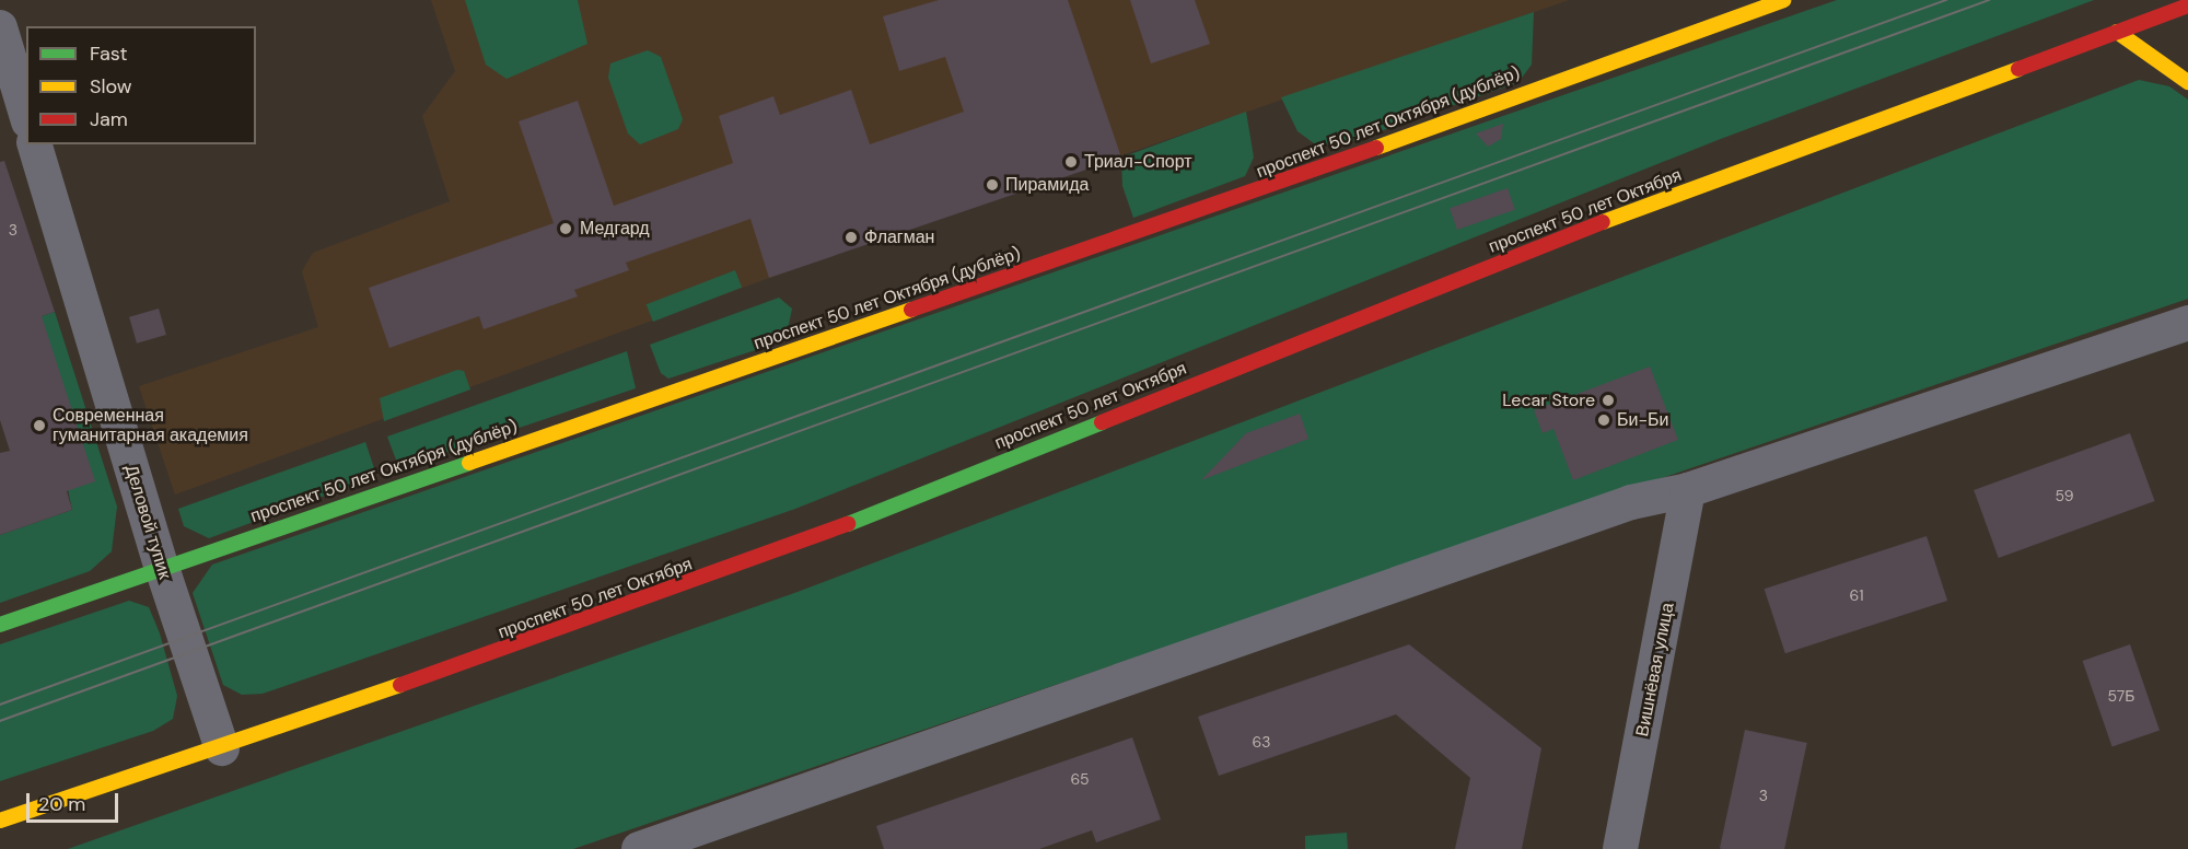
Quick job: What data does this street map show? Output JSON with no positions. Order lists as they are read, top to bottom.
{
  "streets": {
    "main road": ["проспект 50 лет Октября (дублёр)", "проспект 50 лет Октября"],
    "street": ["Деловой тупик", "Вишнёвая улица"]
  },
  "crossings": [
    ["проспект 50 лет Октября (дублёр)", "Деловой тупик"],
    ["проспект 50 лет Октября", "Деловой тупик"]
  ],
  "places": [
    "Триал-Спорт",
    "Пирамида",
    "Медгард",
    "Флагман",
    "Lecar Store",
    "Би-Би",
    "Современная гуманитарная академия"
  ],
  "house_numbers": [
    "3",
    "59",
    "61",
    "57Б",
    "63",
    "65",
    "3"
  ],
  "legend": ["Fast", "Slow", "Jam"],
  "scale_bar": "20 m"
}
